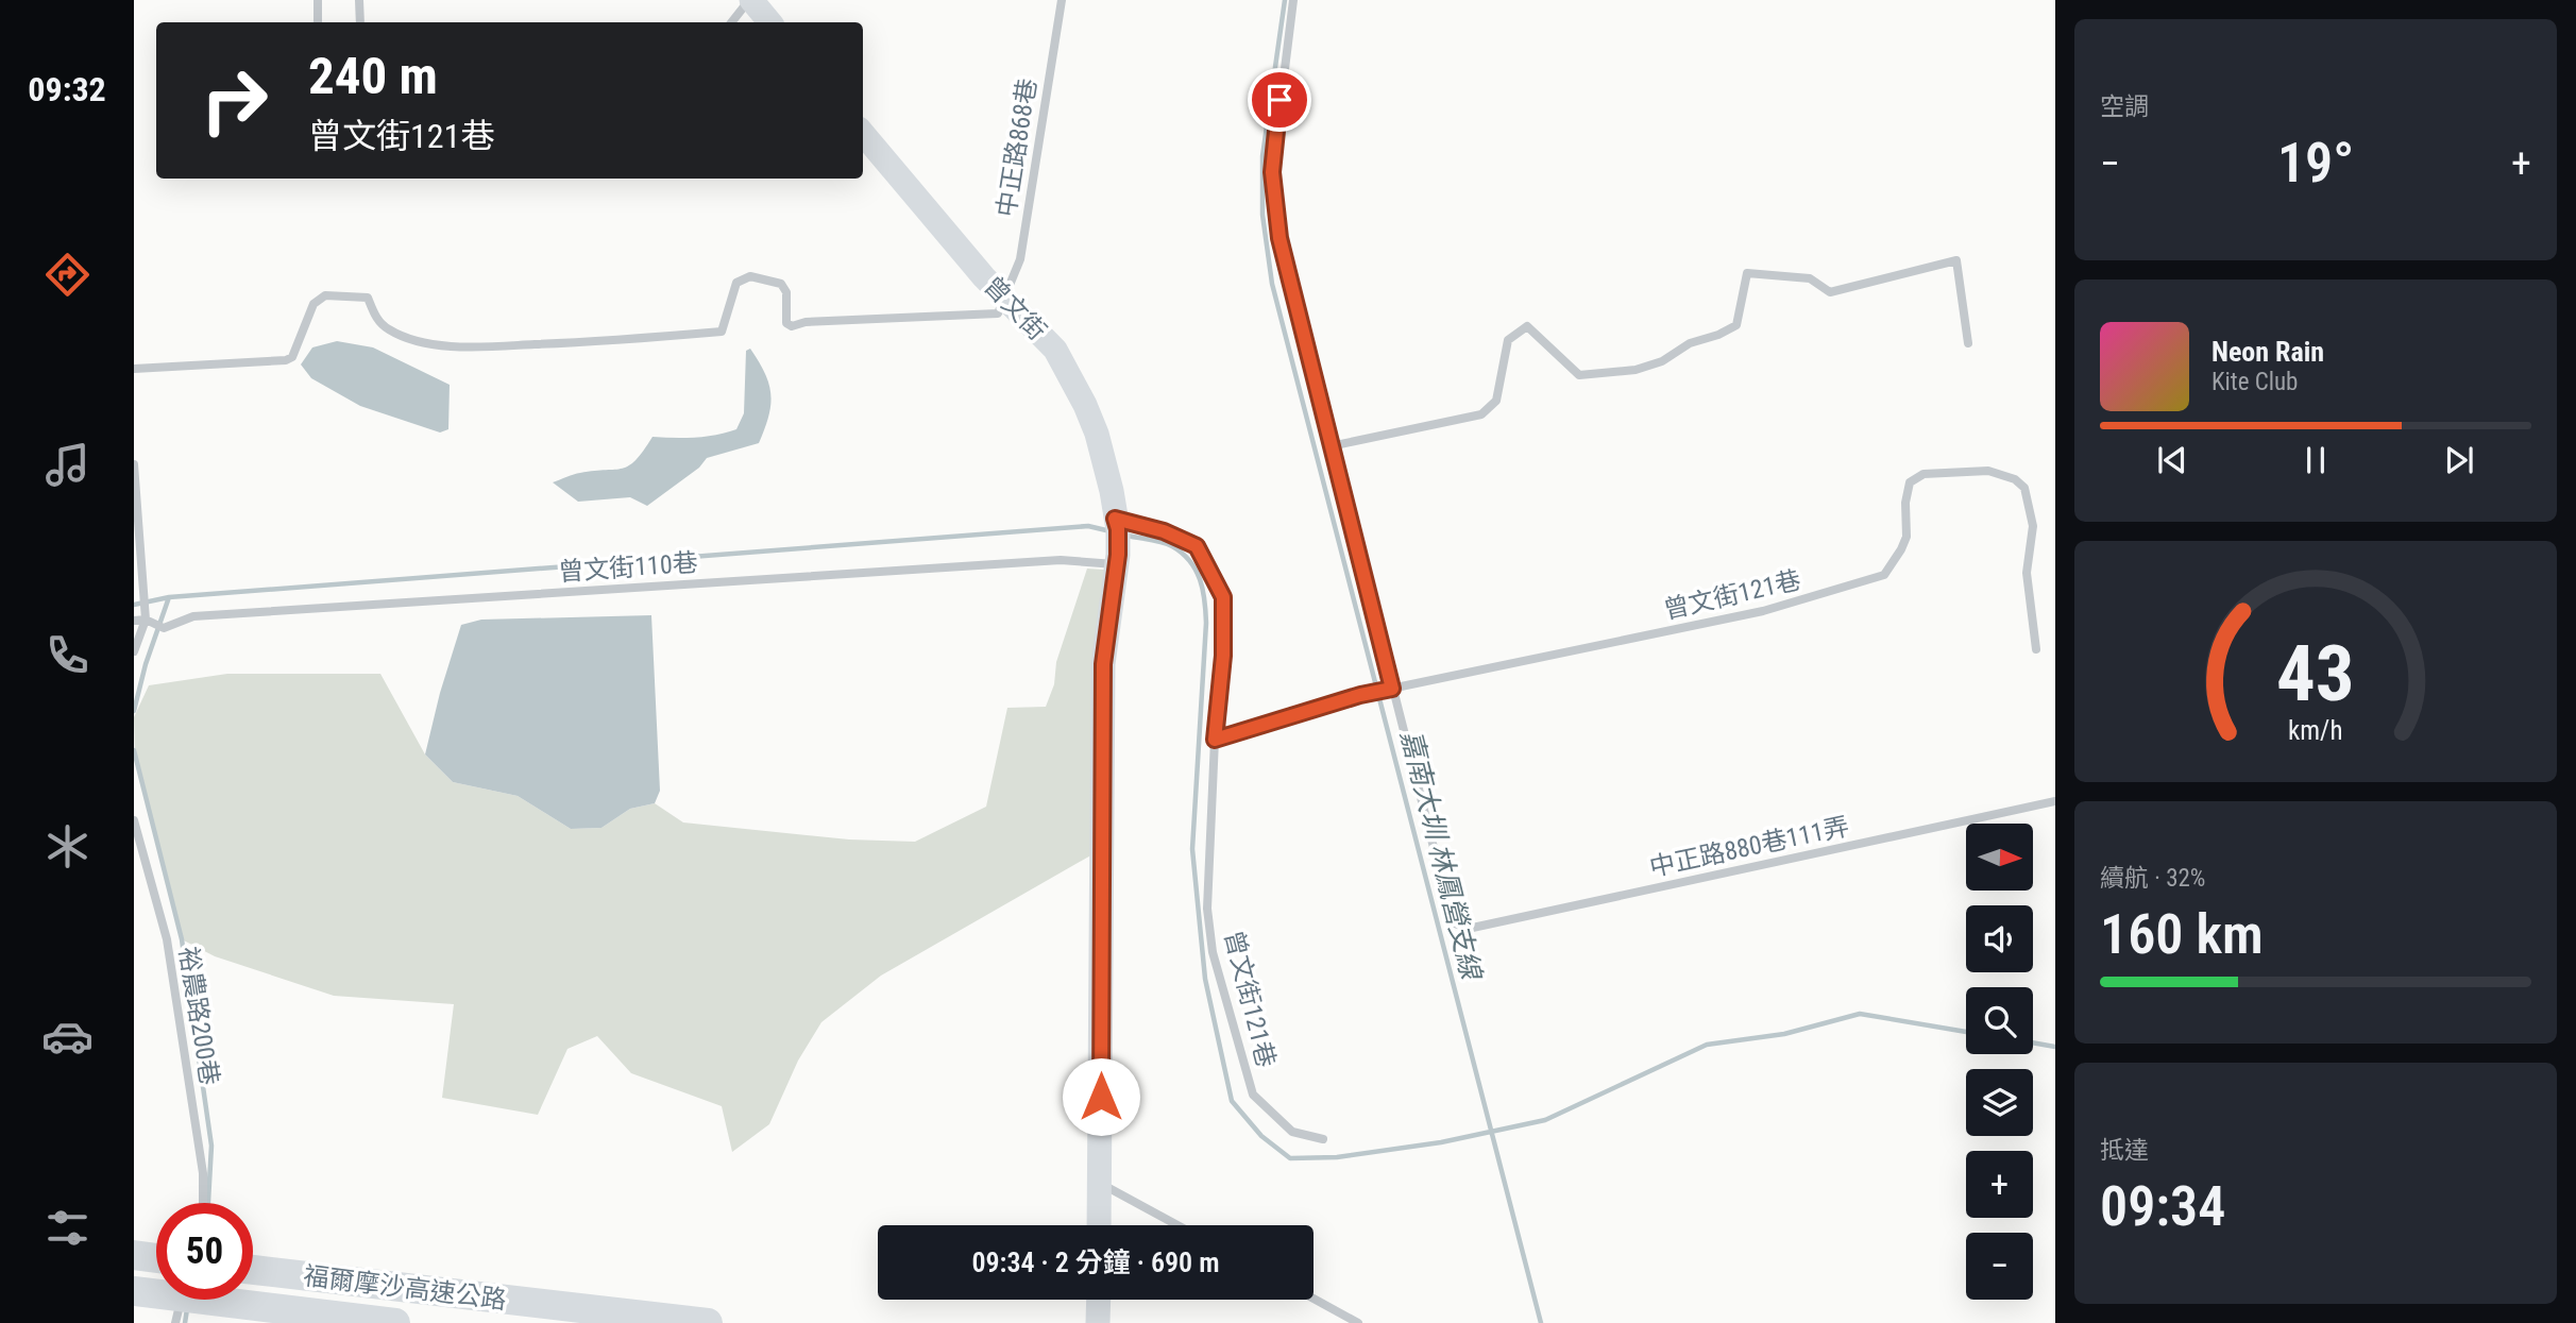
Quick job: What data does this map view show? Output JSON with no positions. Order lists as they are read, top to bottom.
{
  "streets": {
    "highway": ["福爾摩沙高速公路"],
    "main road": ["曾文街"],
    "lane": [
      "中正路868巷",
      "曾文街110巷",
      "曾文街121巷",
      "中正路880巷111弄",
      "裕農路200巷"
    ]
  },
  "crossings": [
    ["中正路868巷", "曾文街"],
    ["曾文街", "曾文街110巷"],
    ["曾文街", "曾文街121巷"],
    ["曾文街121巷", "中正路880巷111弄"]
  ],
  "water": ["嘉南大圳 林鳳營支線"],
  "north": "right",
  "page": {
    "tabs": "09:32",
    "tile": [
      "空調",
      ["續航 · 32%", "160 km"],
      ["抵達", "09:34"]
    ],
    "turn": ["240 m", "曾文街121巷"],
    "heat": ["−", "19°", "+"],
    "song": ["Neon Rain", "Kite Club"],
    "map_buttons": ["+", "−"],
    "limit": "50",
    "trip": "09:34 · 2 分鐘 · 690 m",
    "gauge": ["43", "km/h"]
  }
}
